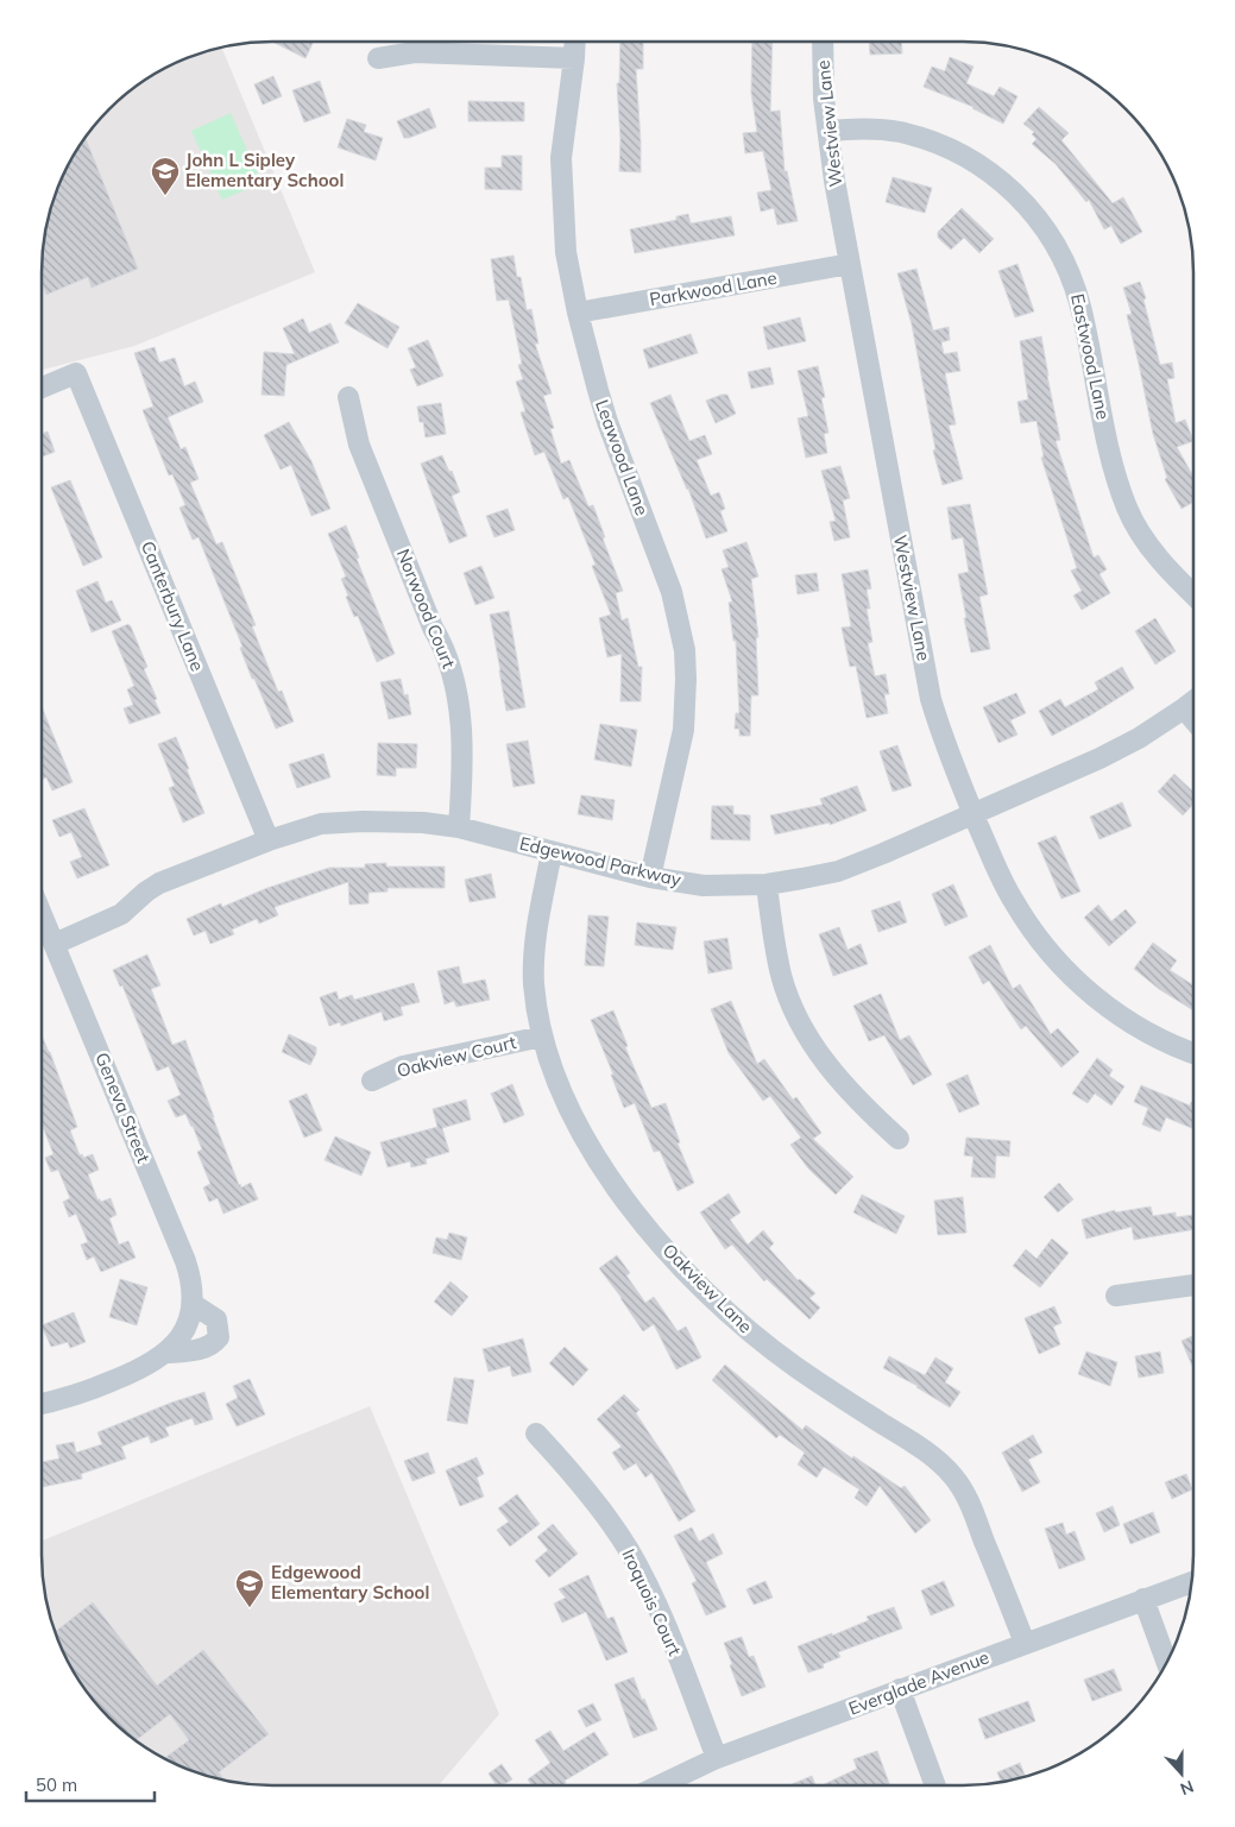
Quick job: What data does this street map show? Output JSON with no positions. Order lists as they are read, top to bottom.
{
  "streets": {
    "street": [
      "Westview Lane",
      "Parkwood Lane",
      "Eastwood Lane",
      "Leawood Lane",
      "Canterbury Lane",
      "Norwood Court",
      "Edgewood Parkway",
      "Oakview Court",
      "Geneva Street",
      "Oakview Lane",
      "Iroquois Court",
      "Everglade Avenue"
    ]
  },
  "crossings": [
    ["Westview Lane", "Parkwood Lane"],
    ["Westview Lane", "Eastwood Lane"],
    ["Westview Lane", "Edgewood Parkway"],
    ["Parkwood Lane", "Leawood Lane"],
    ["Leawood Lane", "Edgewood Parkway"],
    ["Canterbury Lane", "Edgewood Parkway"],
    ["Norwood Court", "Edgewood Parkway"],
    ["Edgewood Parkway", "Geneva Street"],
    ["Edgewood Parkway", "Oakview Lane"],
    ["Oakview Court", "Oakview Lane"],
    ["Oakview Lane", "Everglade Avenue"],
    ["Iroquois Court", "Everglade Avenue"]
  ],
  "places": {
    "school or university": ["John L Sipley Elementary School", "Edgewood Elementary School"]
  },
  "scale_bar": "50 m",
  "north": "bottom"
}
